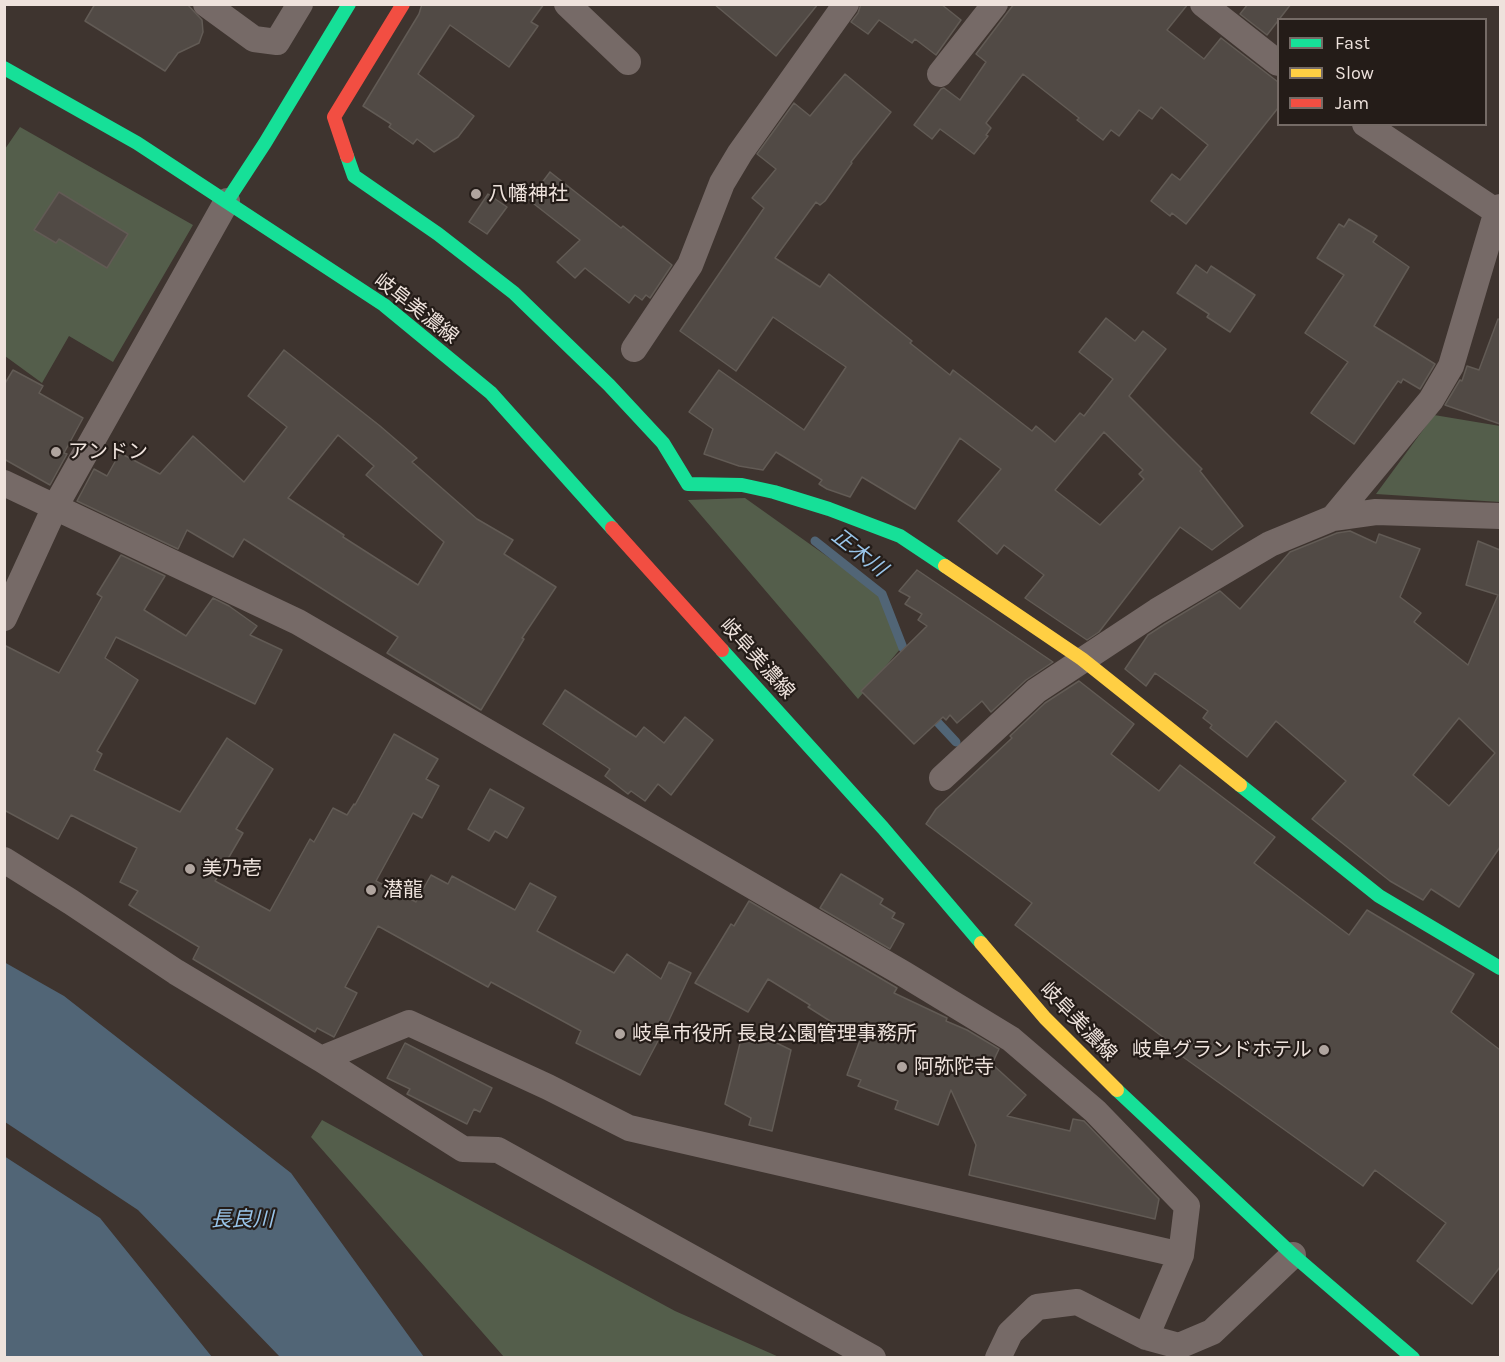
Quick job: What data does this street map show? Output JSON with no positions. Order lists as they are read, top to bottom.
{
  "streets": {
    "main road": ["岐阜美濃線"]
  },
  "water": ["正木川", "長良川"],
  "places": [
    "八幡神社",
    "アンドン",
    "美乃壱",
    "潜龍",
    "岐阜市役所 長良公園管理事務所",
    "岐阜グランドホテル",
    "阿弥陀寺"
  ],
  "legend": ["Fast", "Slow", "Jam"]
}
